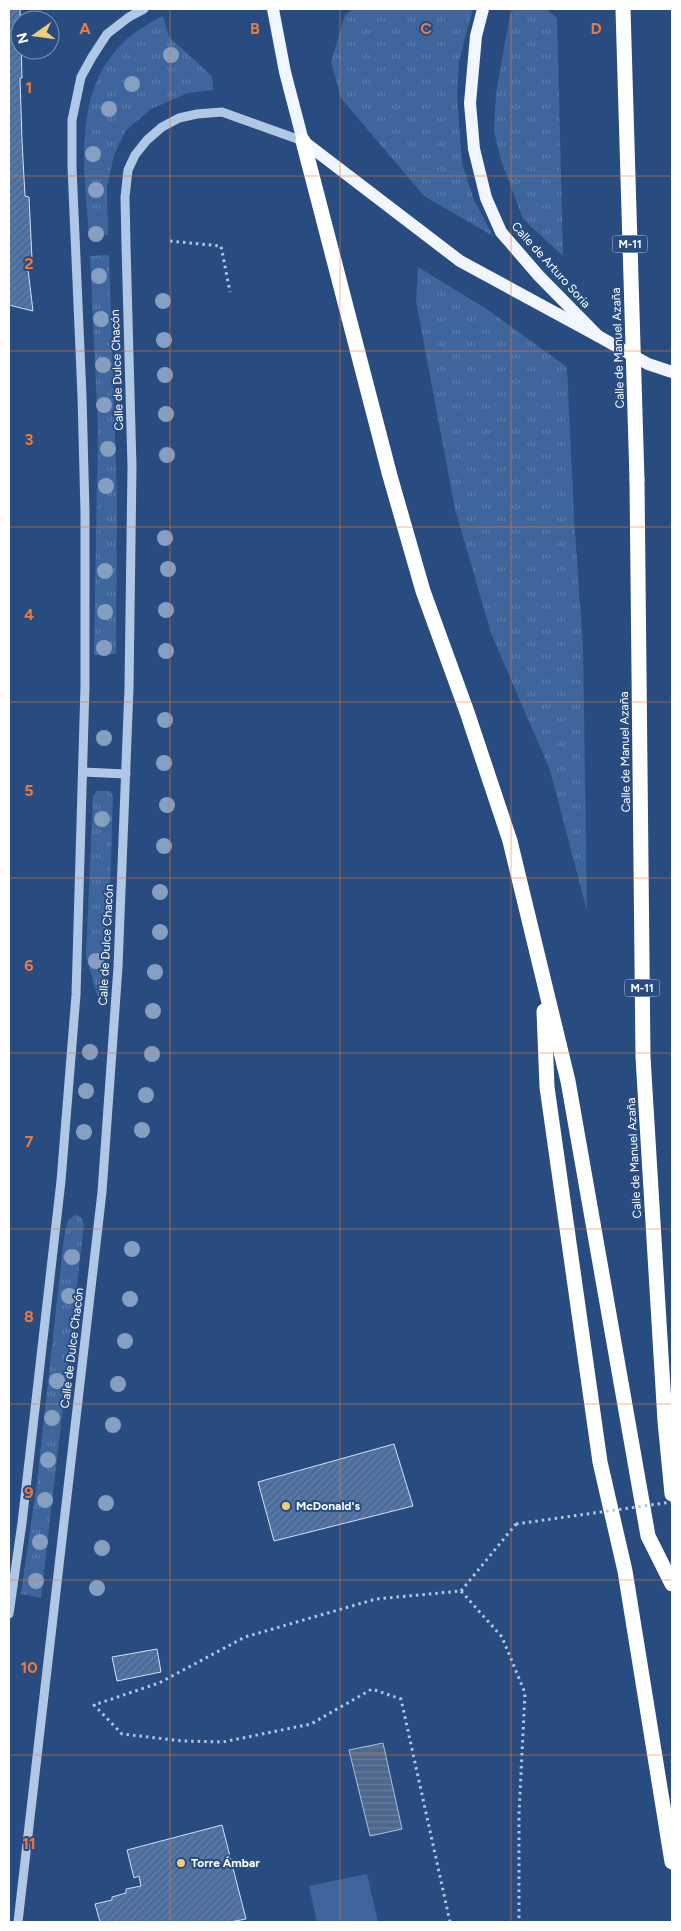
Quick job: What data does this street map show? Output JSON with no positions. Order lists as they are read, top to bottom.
{
  "streets": {
    "highway": ["M-11", "Calle de Manuel Azaña"],
    "main road": ["Calle de Arturo Soria"],
    "street": ["Calle de Dulce Chacón"]
  },
  "places": ["McDonald's", "Torre Ámbar"],
  "north": "left",
  "grid": {
    "columns": [
      "A",
      "B",
      "C",
      "D"
    ],
    "rows": [
      "1",
      "2",
      "3",
      "4",
      "5",
      "6",
      "7",
      "8",
      "9",
      "10",
      "11"
    ]
  }
}
